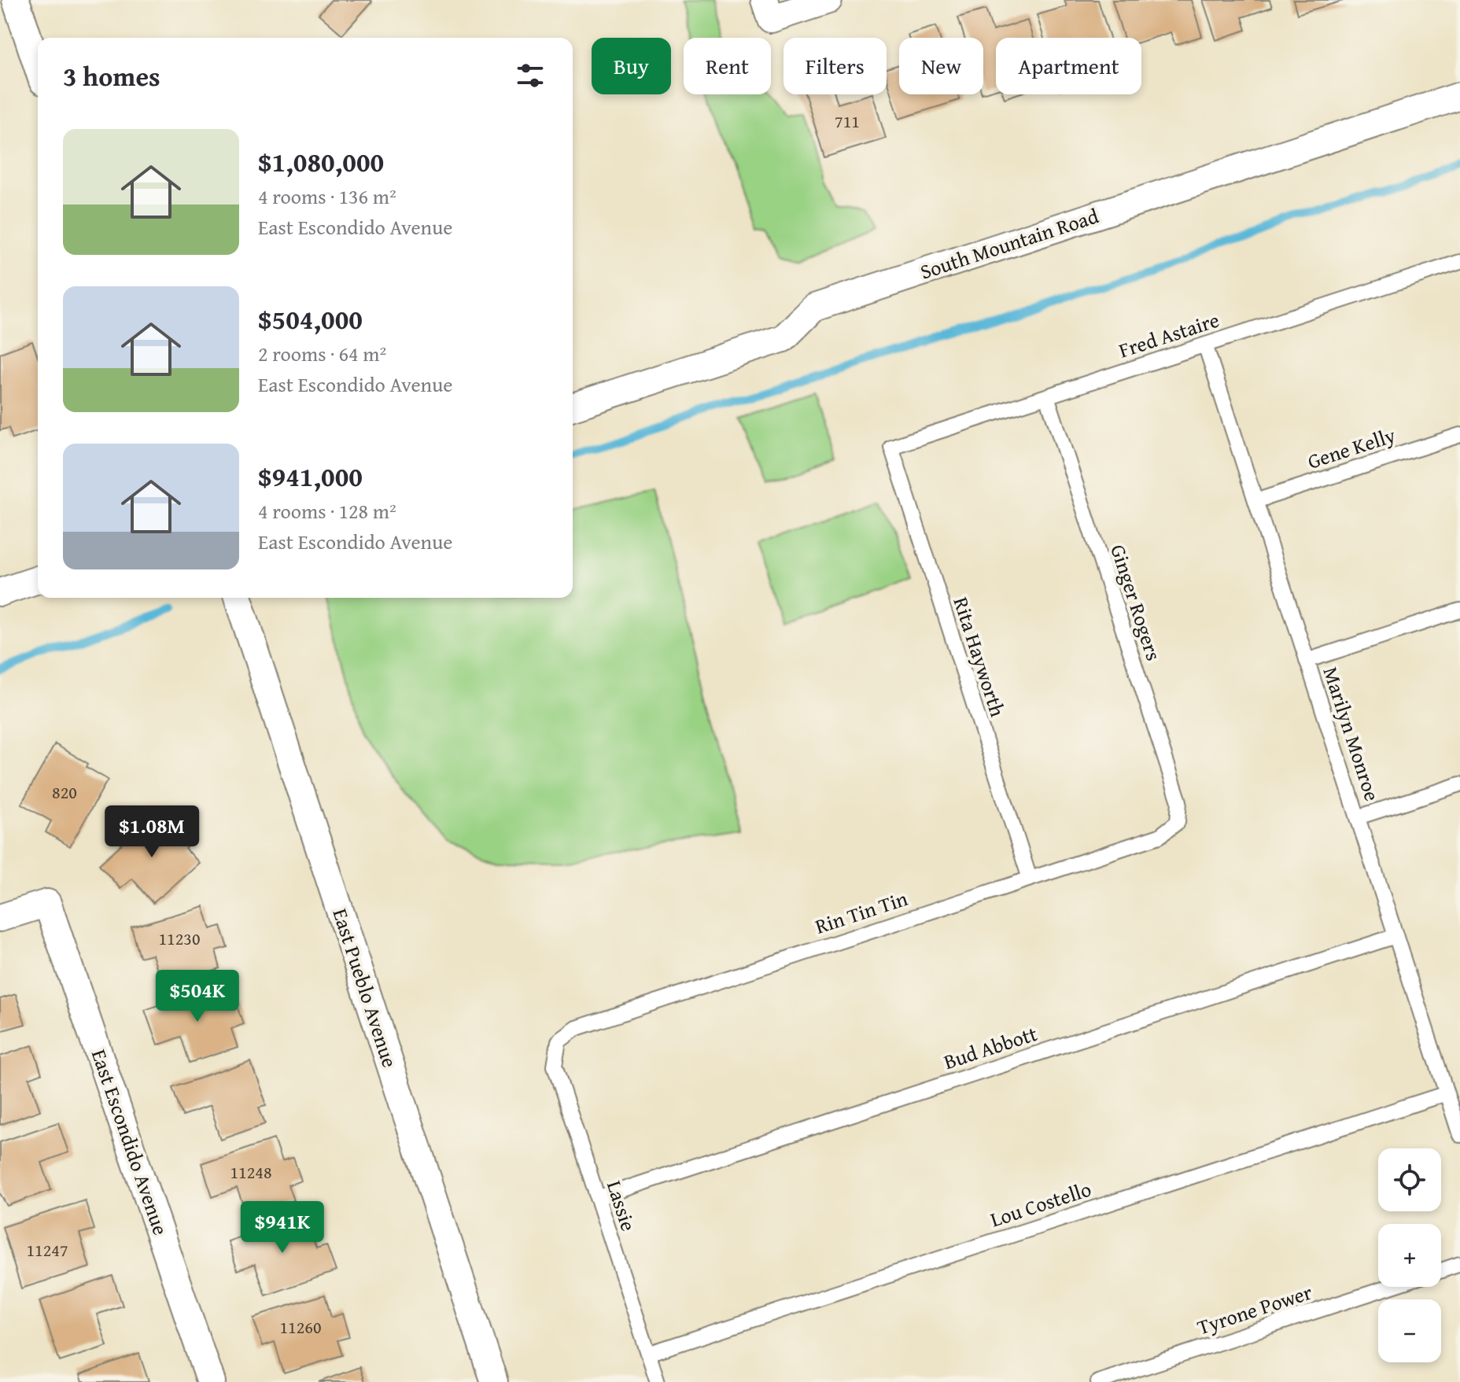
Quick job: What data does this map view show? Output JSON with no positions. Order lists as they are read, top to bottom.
{
  "streets": {
    "street": ["South Mountain Road", "East Pueblo Avenue", "East Escondido Avenue"],
    "lane": [
      "Fred Astaire",
      "Gene Kelly",
      "Ginger Rogers",
      "Rita Hayworth",
      "Marilyn Monroe",
      "Rin Tin Tin",
      "Bud Abbott",
      "Lou Costello",
      "Lassie",
      "Tyrone Power"
    ]
  },
  "crossings": [
    ["Fred Astaire", "Ginger Rogers"],
    ["Fred Astaire", "Rita Hayworth"],
    ["Fred Astaire", "Marilyn Monroe"],
    ["Gene Kelly", "Marilyn Monroe"],
    ["Ginger Rogers", "Rin Tin Tin"],
    ["Rita Hayworth", "Rin Tin Tin"],
    ["Marilyn Monroe", "Bud Abbott"],
    ["Marilyn Monroe", "Lou Costello"],
    ["Rin Tin Tin", "Lassie"],
    ["Bud Abbott", "Lassie"],
    ["Lou Costello", "Lassie"]
  ],
  "house_numbers": [
    "711",
    "820",
    "11230",
    "11248",
    "11247",
    "11260"
  ],
  "page": {
    "chip": [
      "Buy",
      "Rent",
      "Filters",
      "New",
      "Apartment"
    ],
    "heading": "3 homes",
    "list": [
      {
        "name": "$1,080,000",
        "note": "4 rooms · 136 m² · East Escondido Avenue"
      },
      {
        "name": "$504,000",
        "note": "2 rooms · 64 m² · East Escondido Avenue"
      },
      {
        "name": "$941,000",
        "note": "4 rooms · 128 m² · East Escondido Avenue"
      }
    ],
    "price": ["$1.08M", "$504K", "$941K"],
    "map_buttons": ["+", "−"]
  }
}
